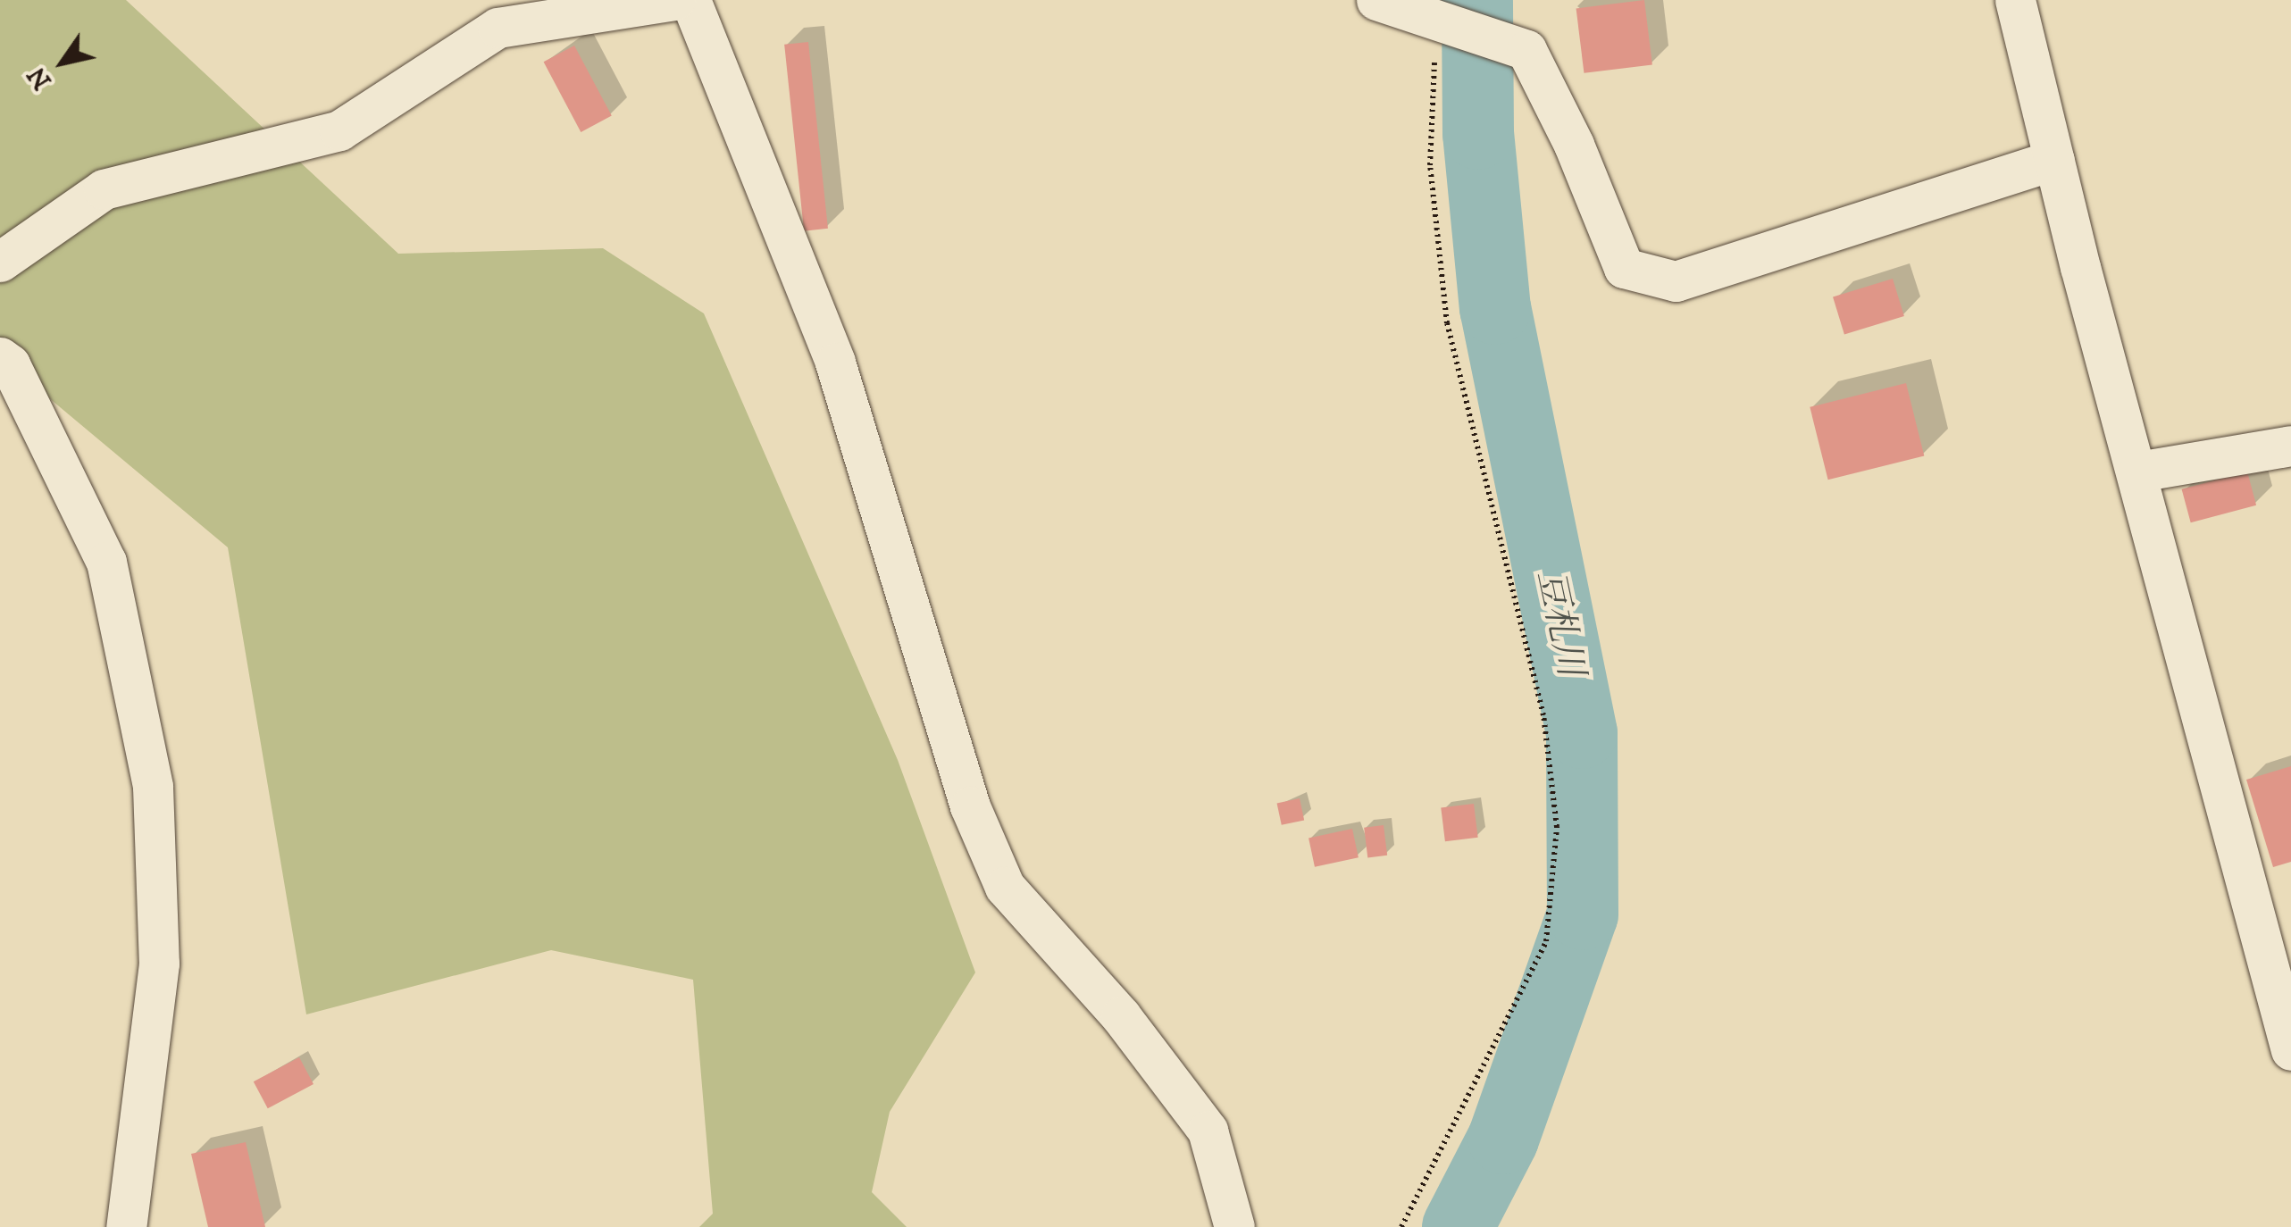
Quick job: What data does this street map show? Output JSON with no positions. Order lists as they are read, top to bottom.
{
  "water": ["豆札川"],
  "north": "bottom left"
}
